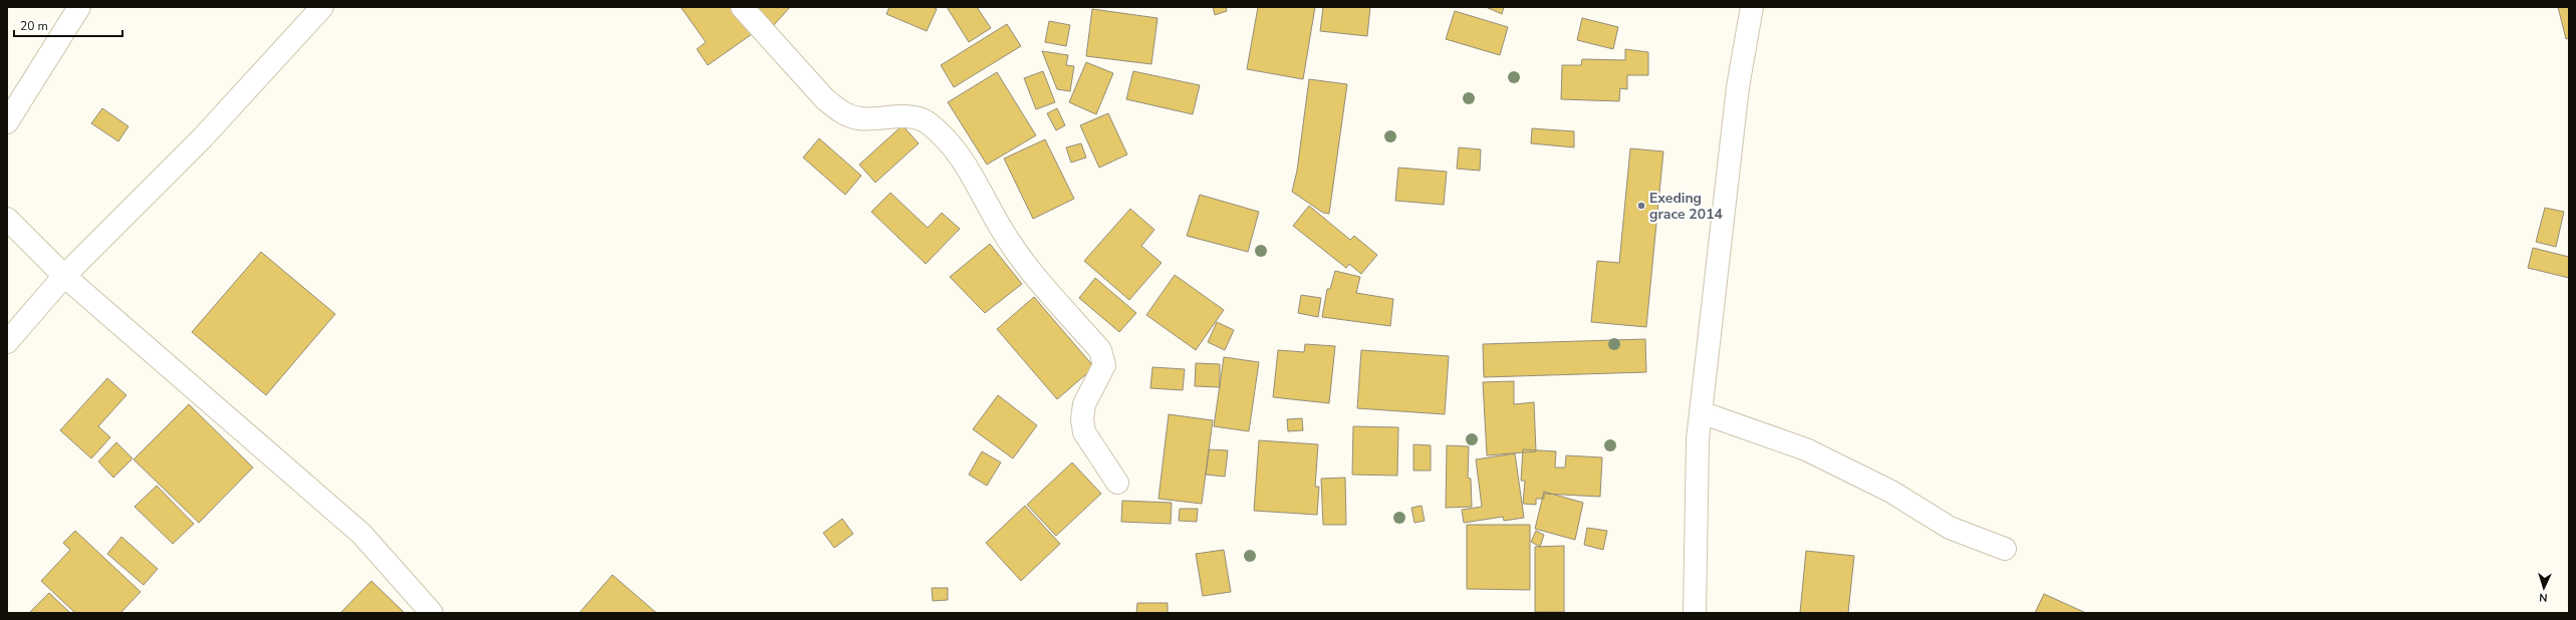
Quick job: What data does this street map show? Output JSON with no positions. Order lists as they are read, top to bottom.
{
  "places": ["Exeding grace 2014"],
  "scale_bar": "20 m",
  "north": "bottom"
}
